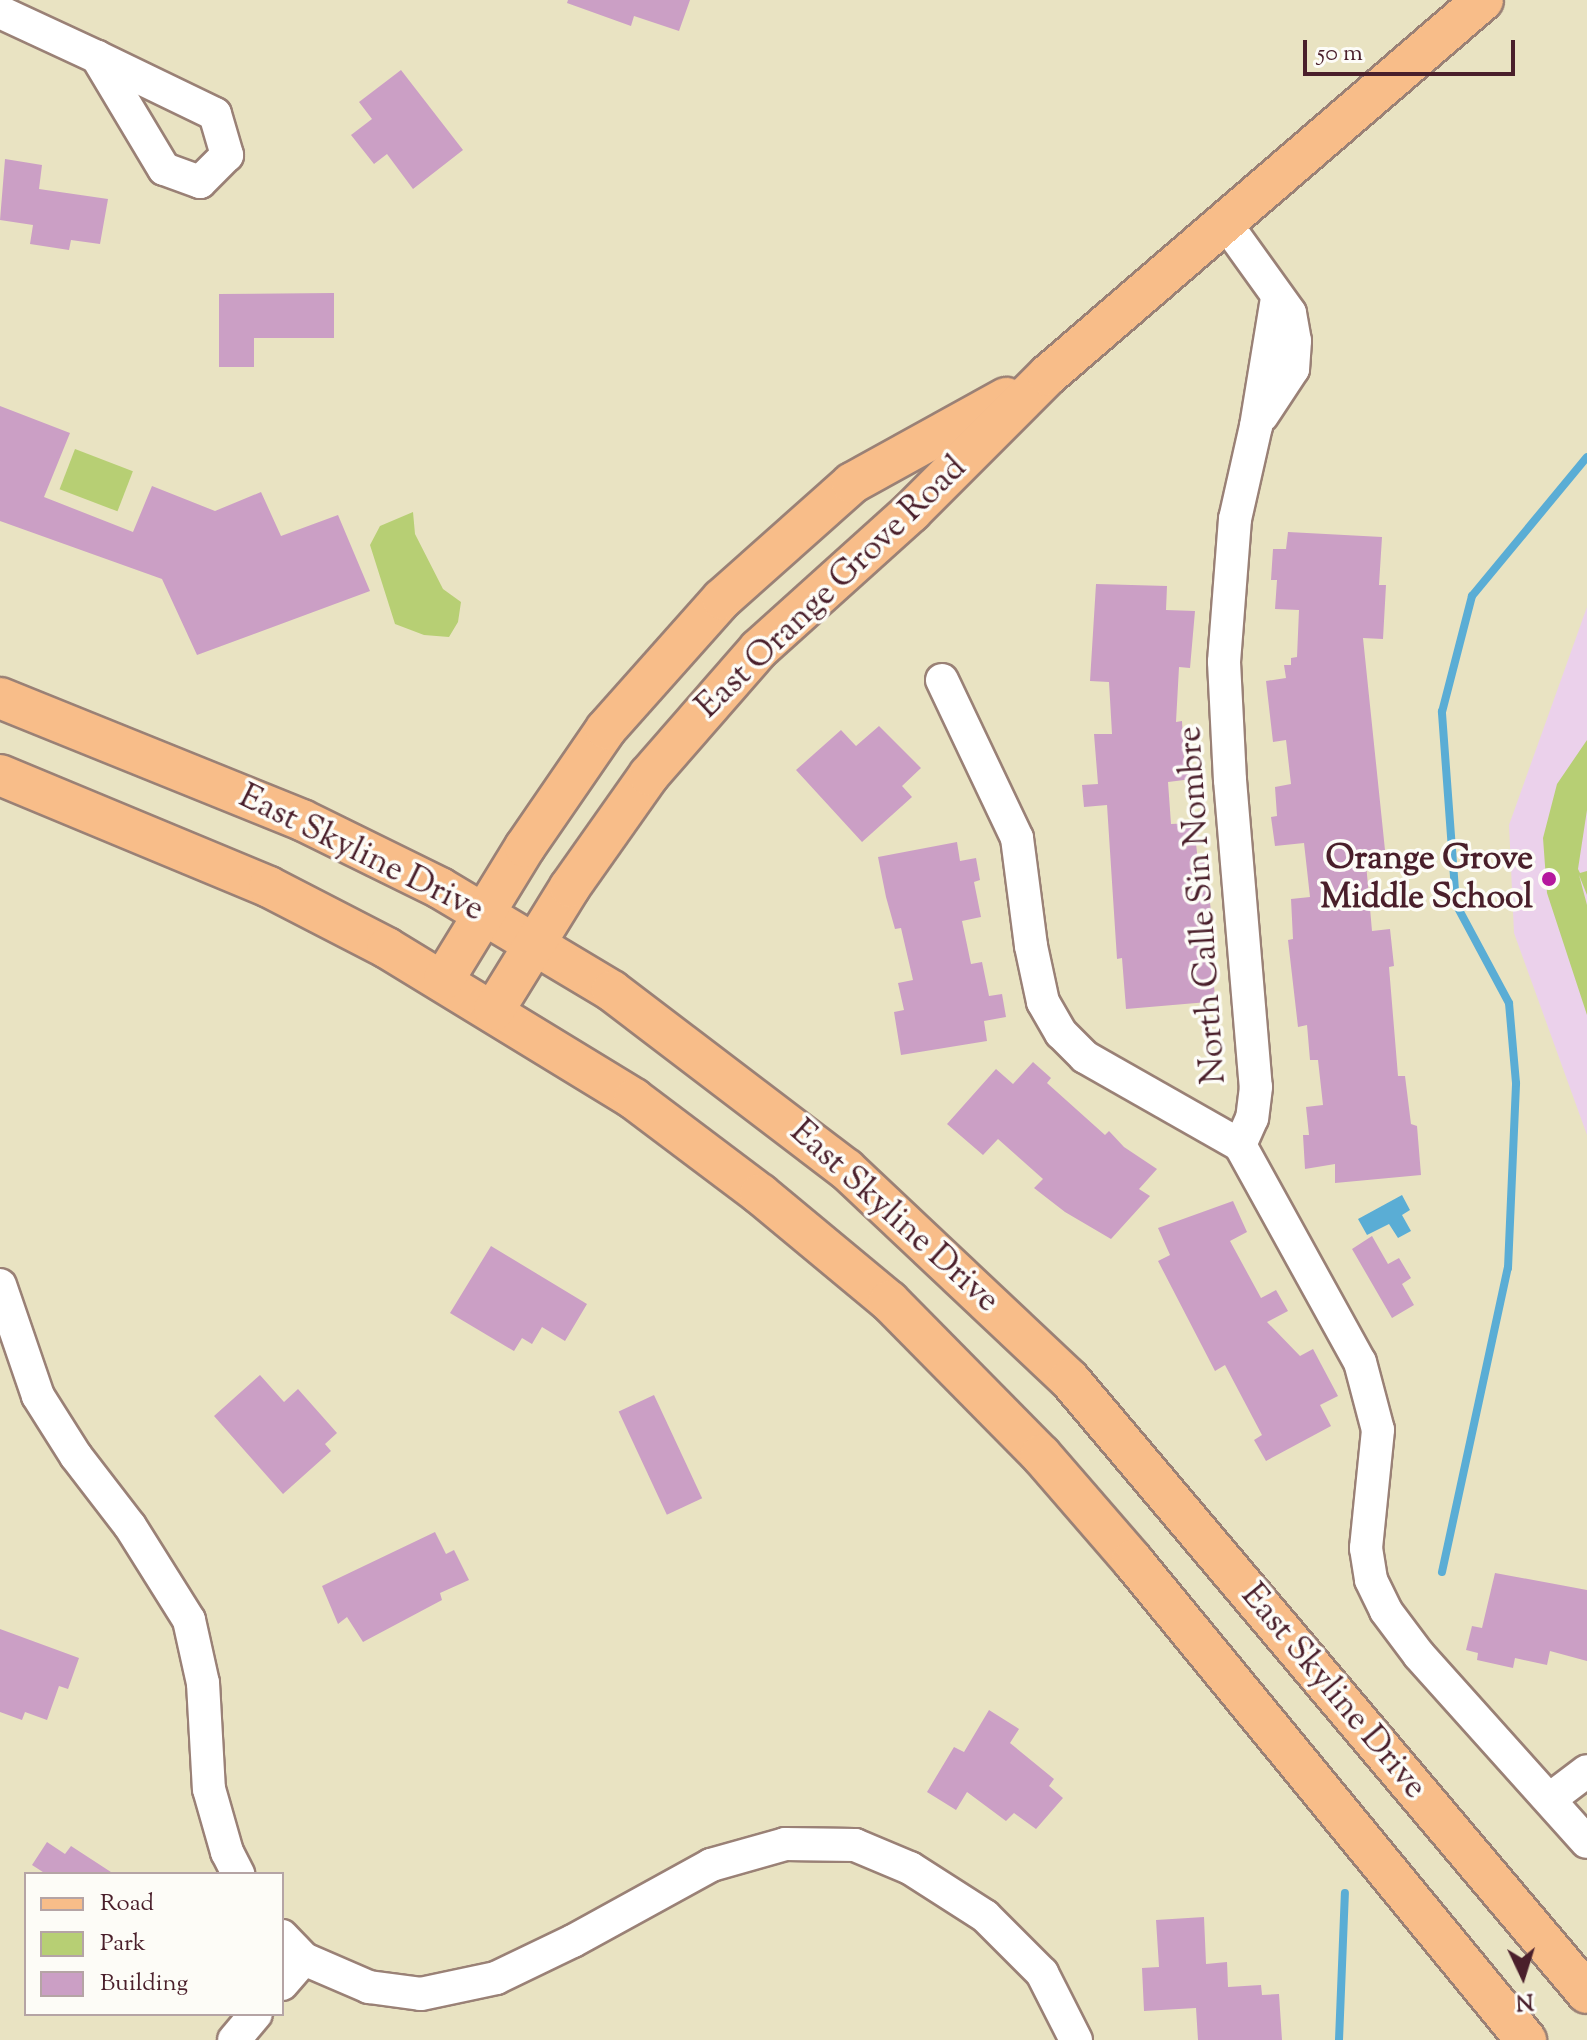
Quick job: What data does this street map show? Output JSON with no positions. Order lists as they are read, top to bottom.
{
  "streets": {
    "main road": ["East Orange Grove Road", "East Skyline Drive"],
    "street": ["North Calle Sin Nombre"]
  },
  "crossings": [
    ["East Orange Grove Road", "East Skyline Drive"],
    ["East Orange Grove Road", "North Calle Sin Nombre"]
  ],
  "places": ["Orange Grove Middle School"],
  "legend": ["Road", "Park", "Building"],
  "scale_bar": "50 m",
  "north": "bottom"
}
